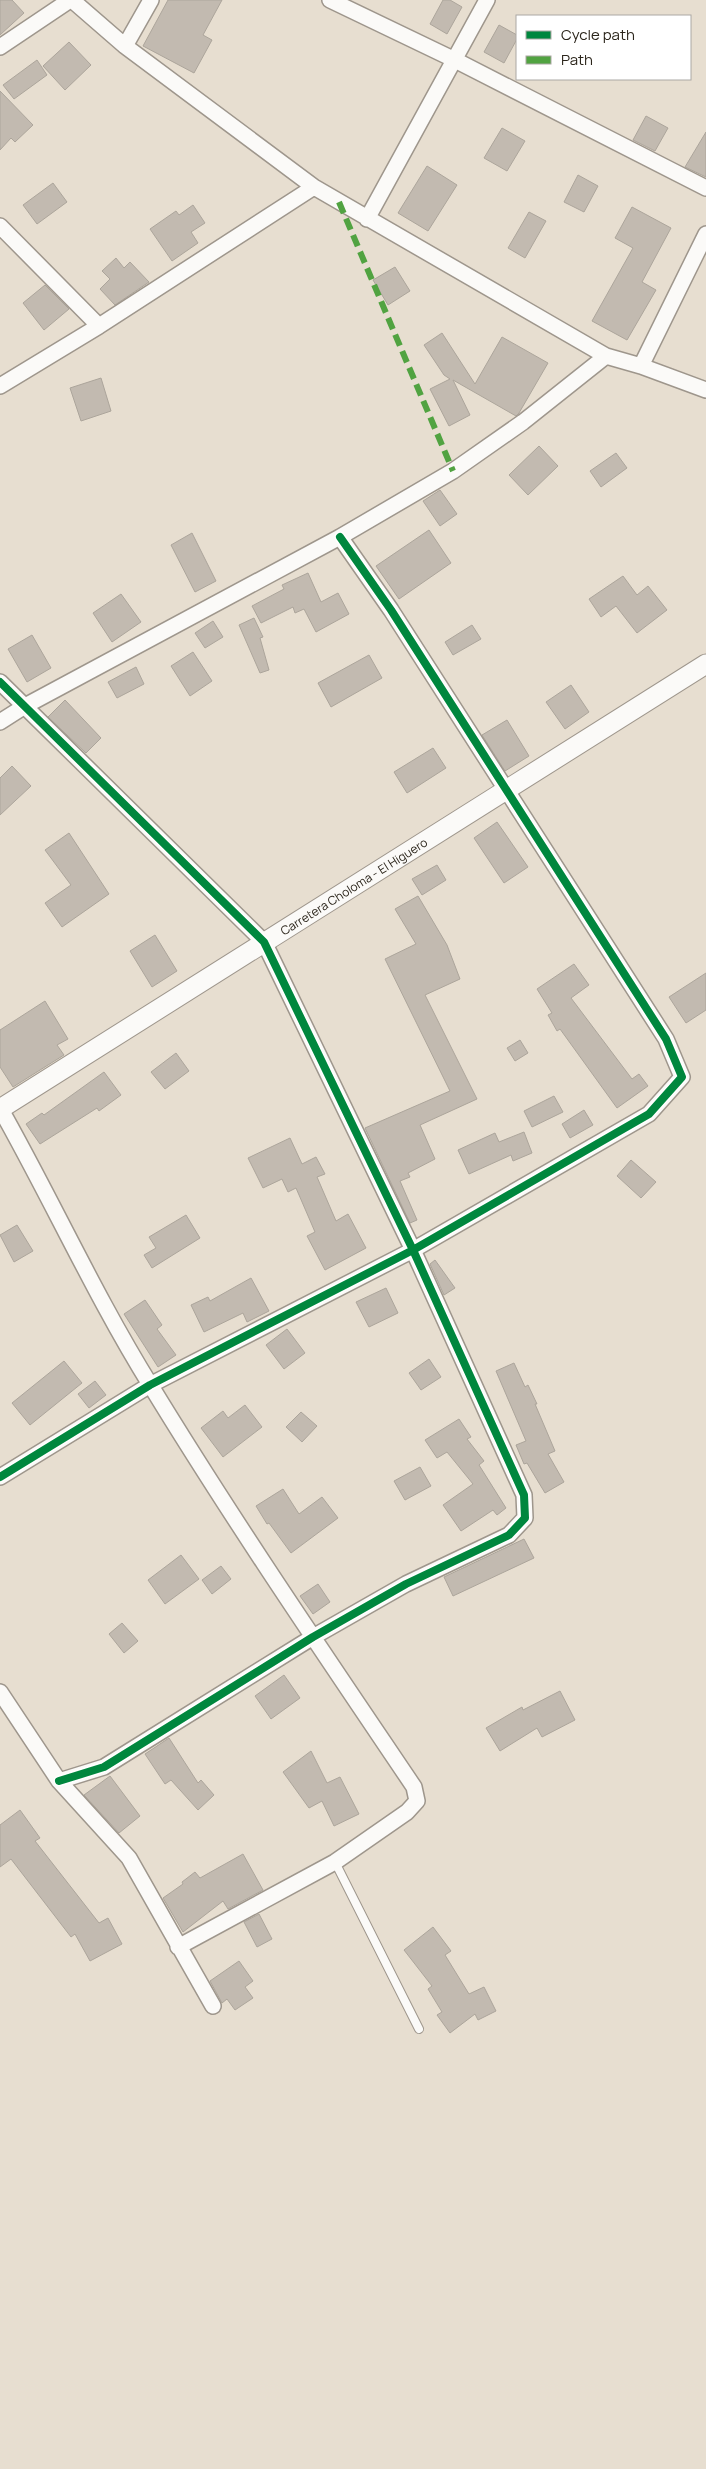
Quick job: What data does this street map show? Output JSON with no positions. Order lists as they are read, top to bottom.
{
  "streets": {
    "street": ["Carretera Choloma - El Higuero"]
  },
  "legend": ["Cycle path", "Path"]
}
